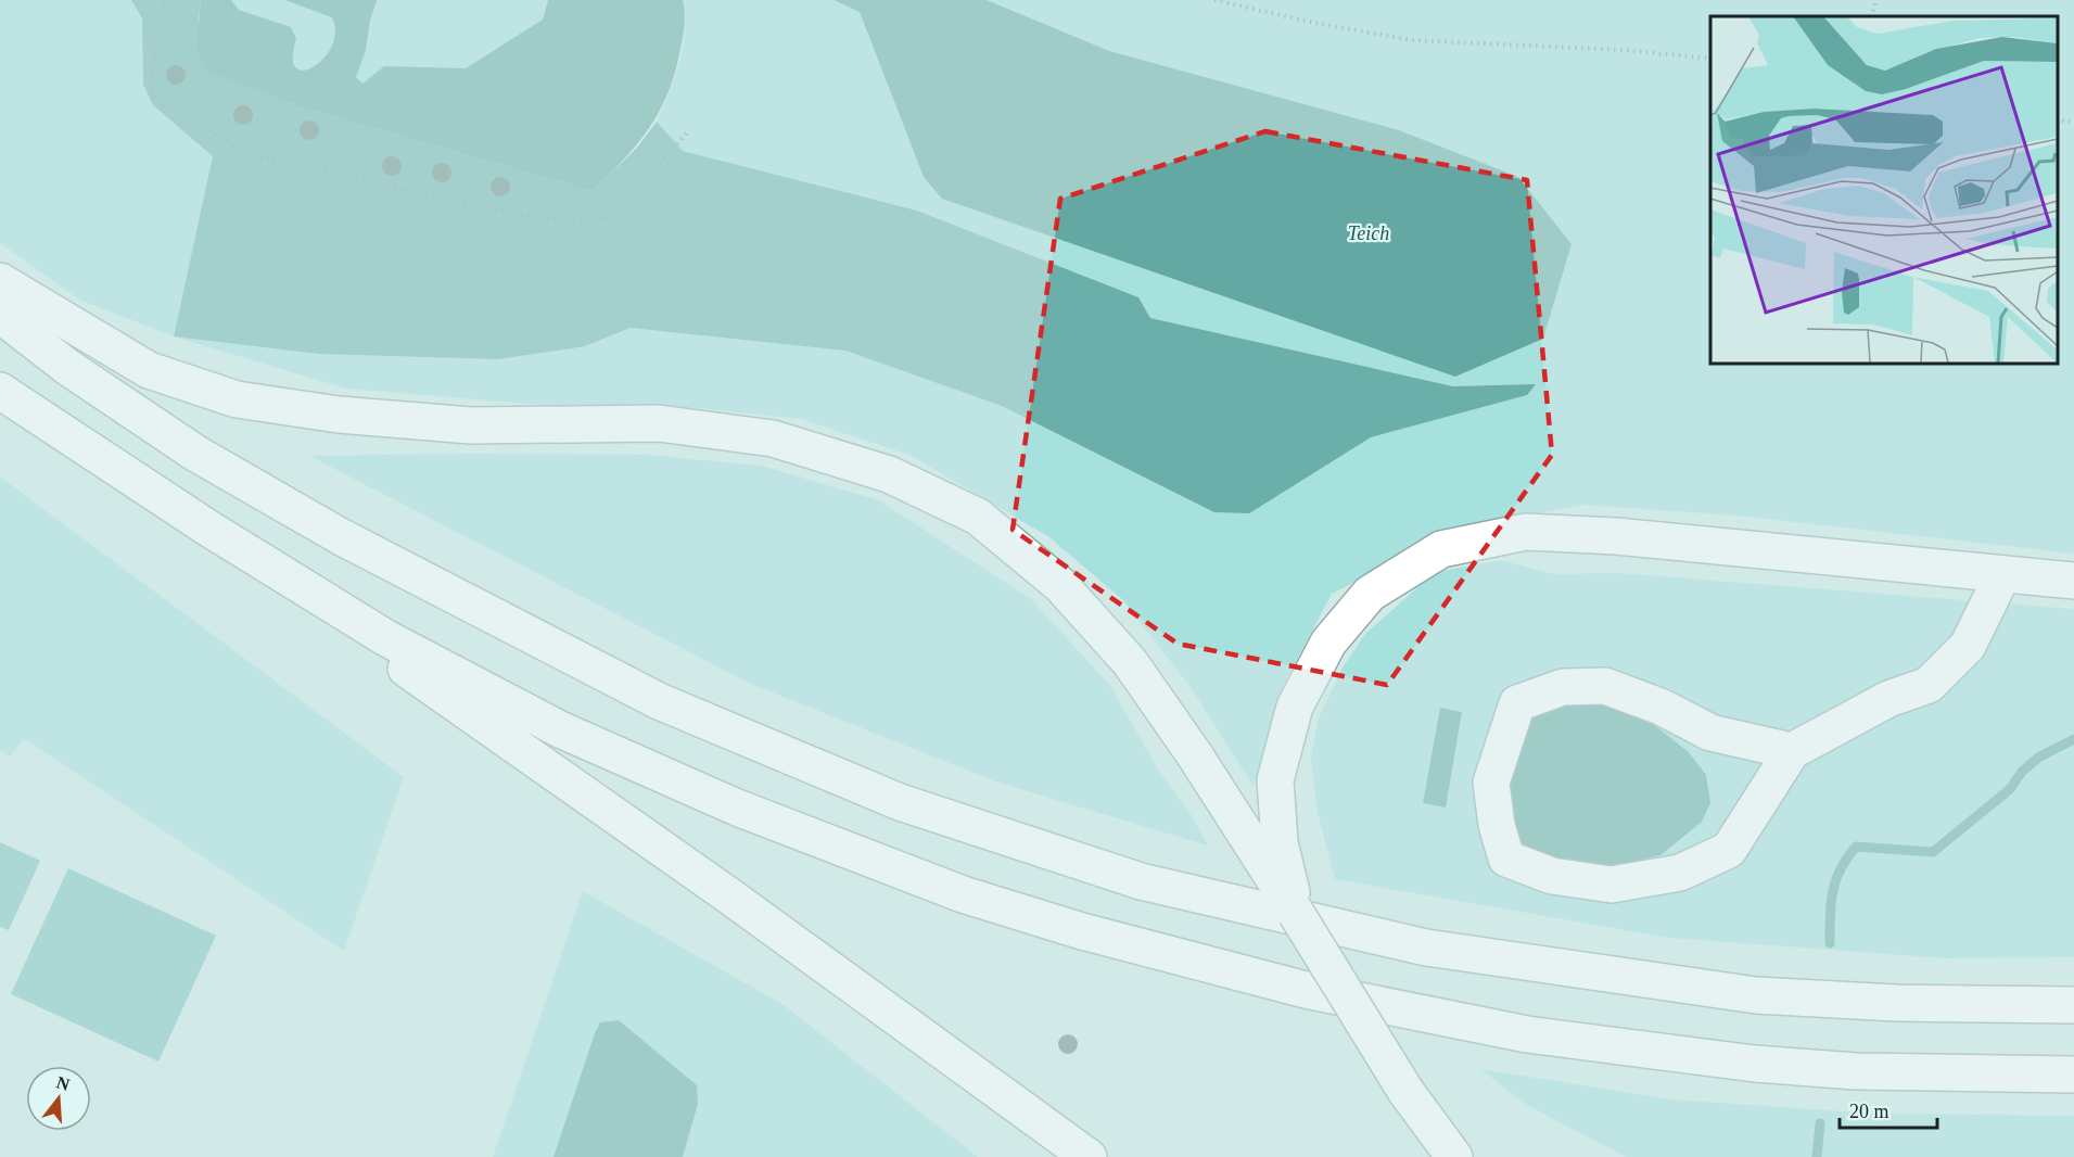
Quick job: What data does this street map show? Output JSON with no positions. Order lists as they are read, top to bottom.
{
  "water": ["Teich"],
  "scale_bar": "20 m",
  "north": "top"
}
